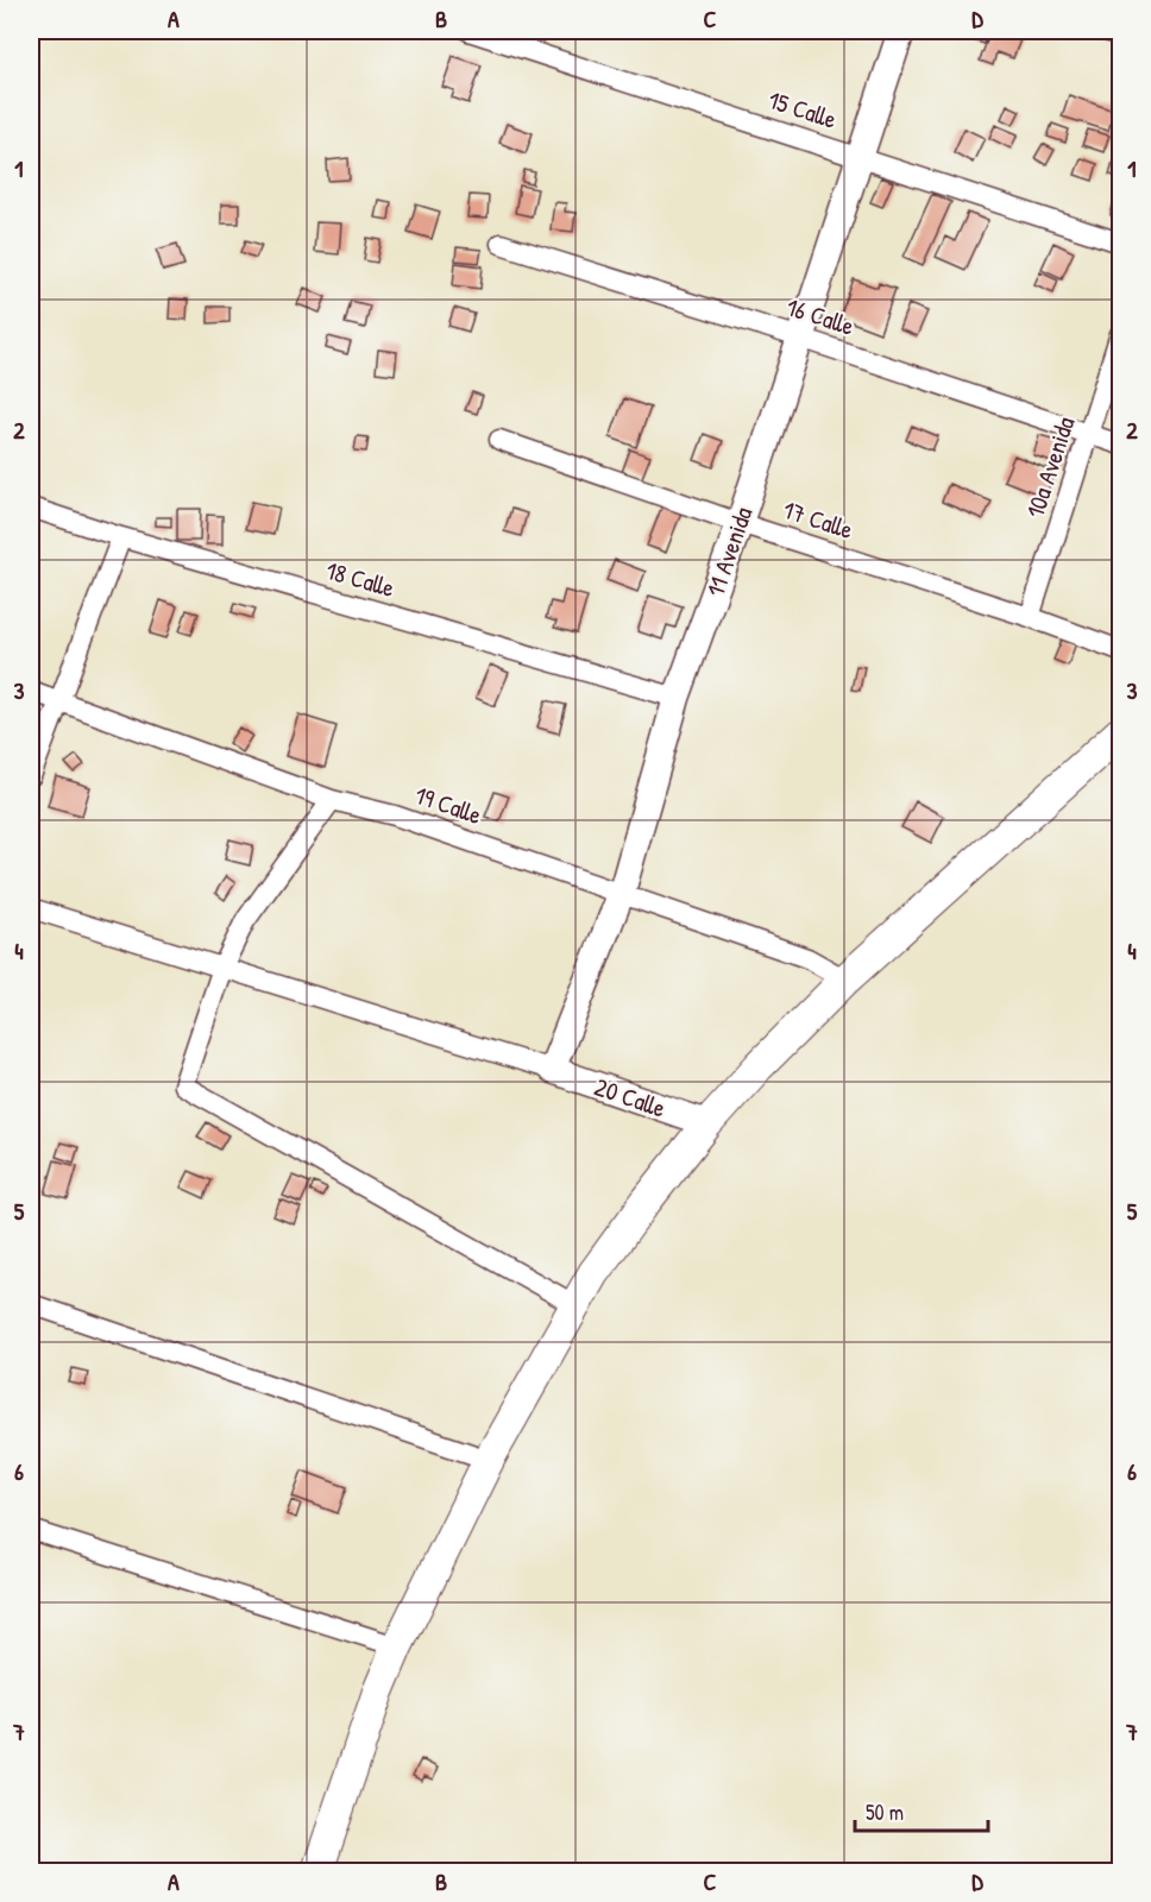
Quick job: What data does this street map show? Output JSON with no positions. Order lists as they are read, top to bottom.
{
  "streets": {
    "street": [
      "15 Calle",
      "16 Calle",
      "10a Avenida",
      "17 Calle",
      "11 Avenida",
      "18 Calle",
      "19 Calle",
      "20 Calle"
    ]
  },
  "crossings": [
    ["15 Calle", "11 Avenida"],
    ["16 Calle", "10a Avenida"],
    ["16 Calle", "11 Avenida"],
    ["10a Avenida", "17 Calle"],
    ["17 Calle", "11 Avenida"],
    ["11 Avenida", "18 Calle"],
    ["11 Avenida", "19 Calle"],
    ["11 Avenida", "20 Calle"]
  ],
  "scale_bar": "50 m",
  "grid": {
    "columns": [
      "A",
      "B",
      "C",
      "D"
    ],
    "rows": [
      "1",
      "2",
      "3",
      "4",
      "5",
      "6",
      "7"
    ]
  }
}
